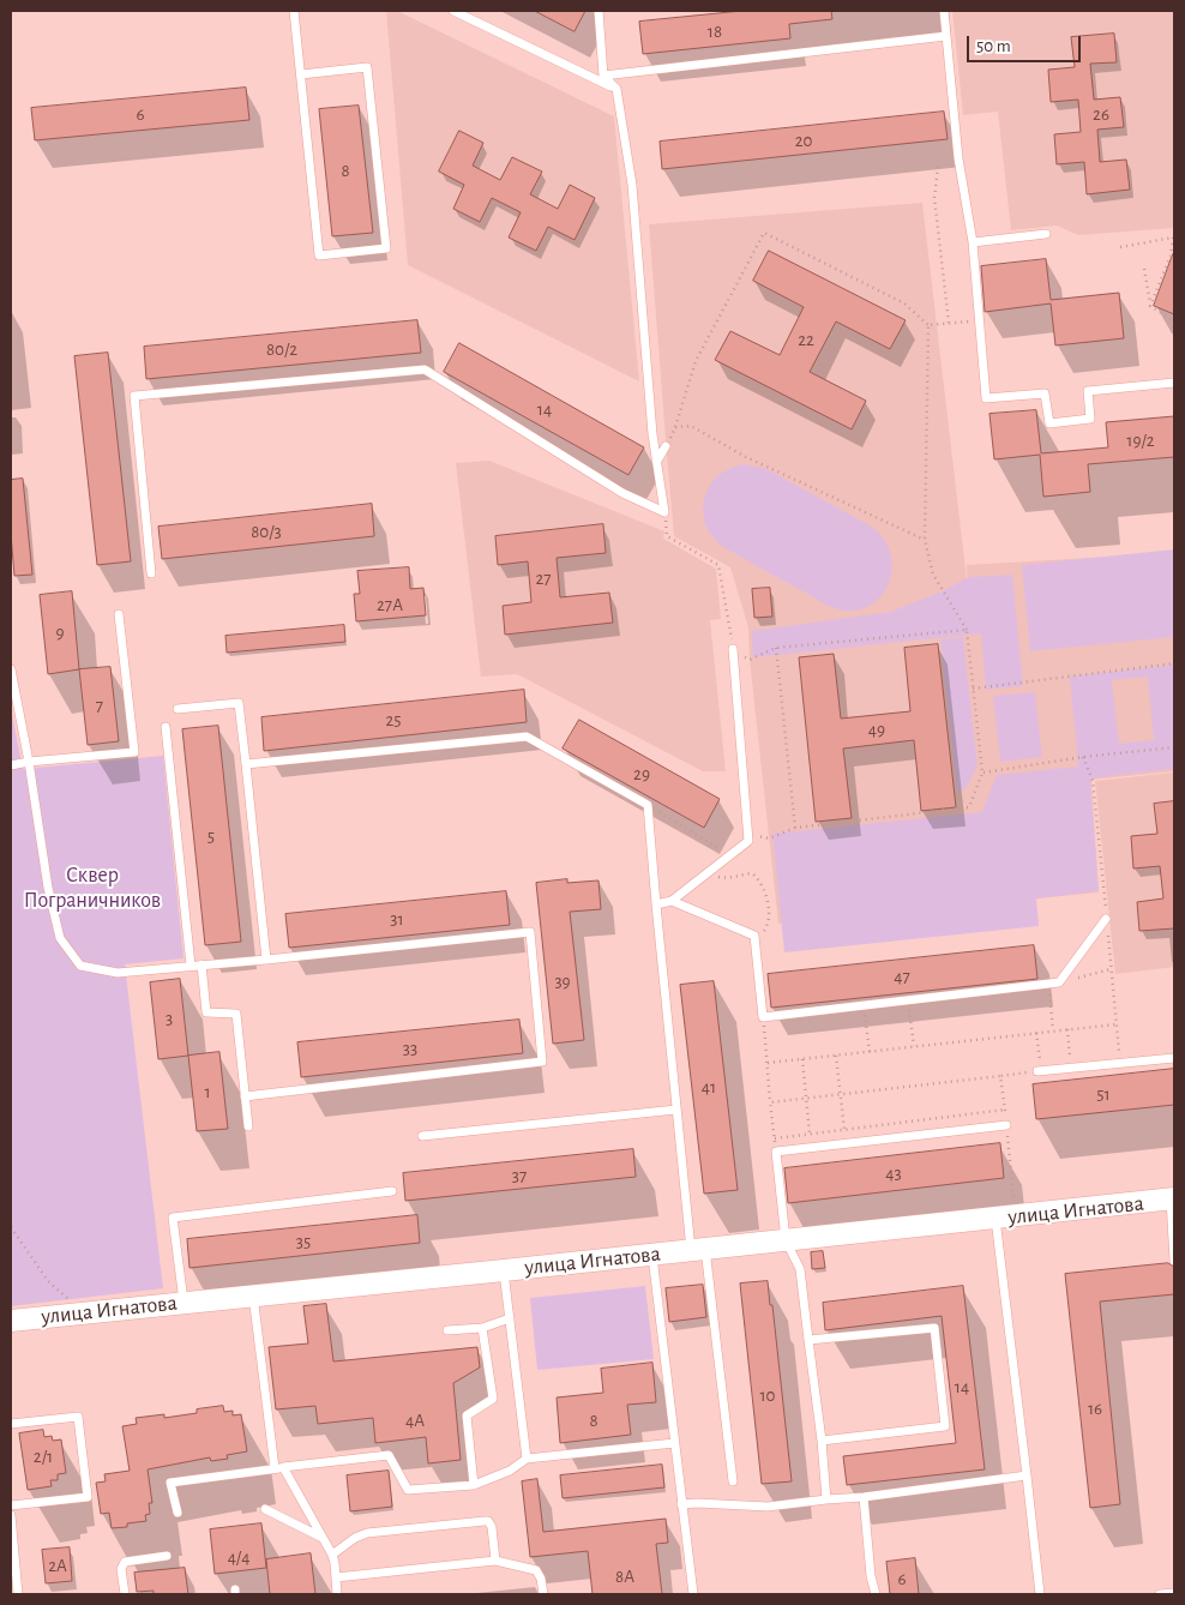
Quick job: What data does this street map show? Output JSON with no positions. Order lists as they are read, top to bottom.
{
  "streets": {
    "street": ["улица Игнатова"]
  },
  "parks": ["Сквер Пограничников"],
  "house_numbers": [
    "18",
    "6",
    "26",
    "20",
    "8",
    "22",
    "80/2",
    "14",
    "19/2",
    "80/3",
    "27",
    "27А",
    "9",
    "7",
    "25",
    "49",
    "29",
    "5",
    "31",
    "47",
    "39",
    "3",
    "33",
    "41",
    "1",
    "51",
    "43",
    "37",
    "35",
    "14",
    "10",
    "16",
    "4А",
    "8",
    "2/1",
    "4/4",
    "2А",
    "8А",
    "6"
  ],
  "scale_bar": "50 m"
}
